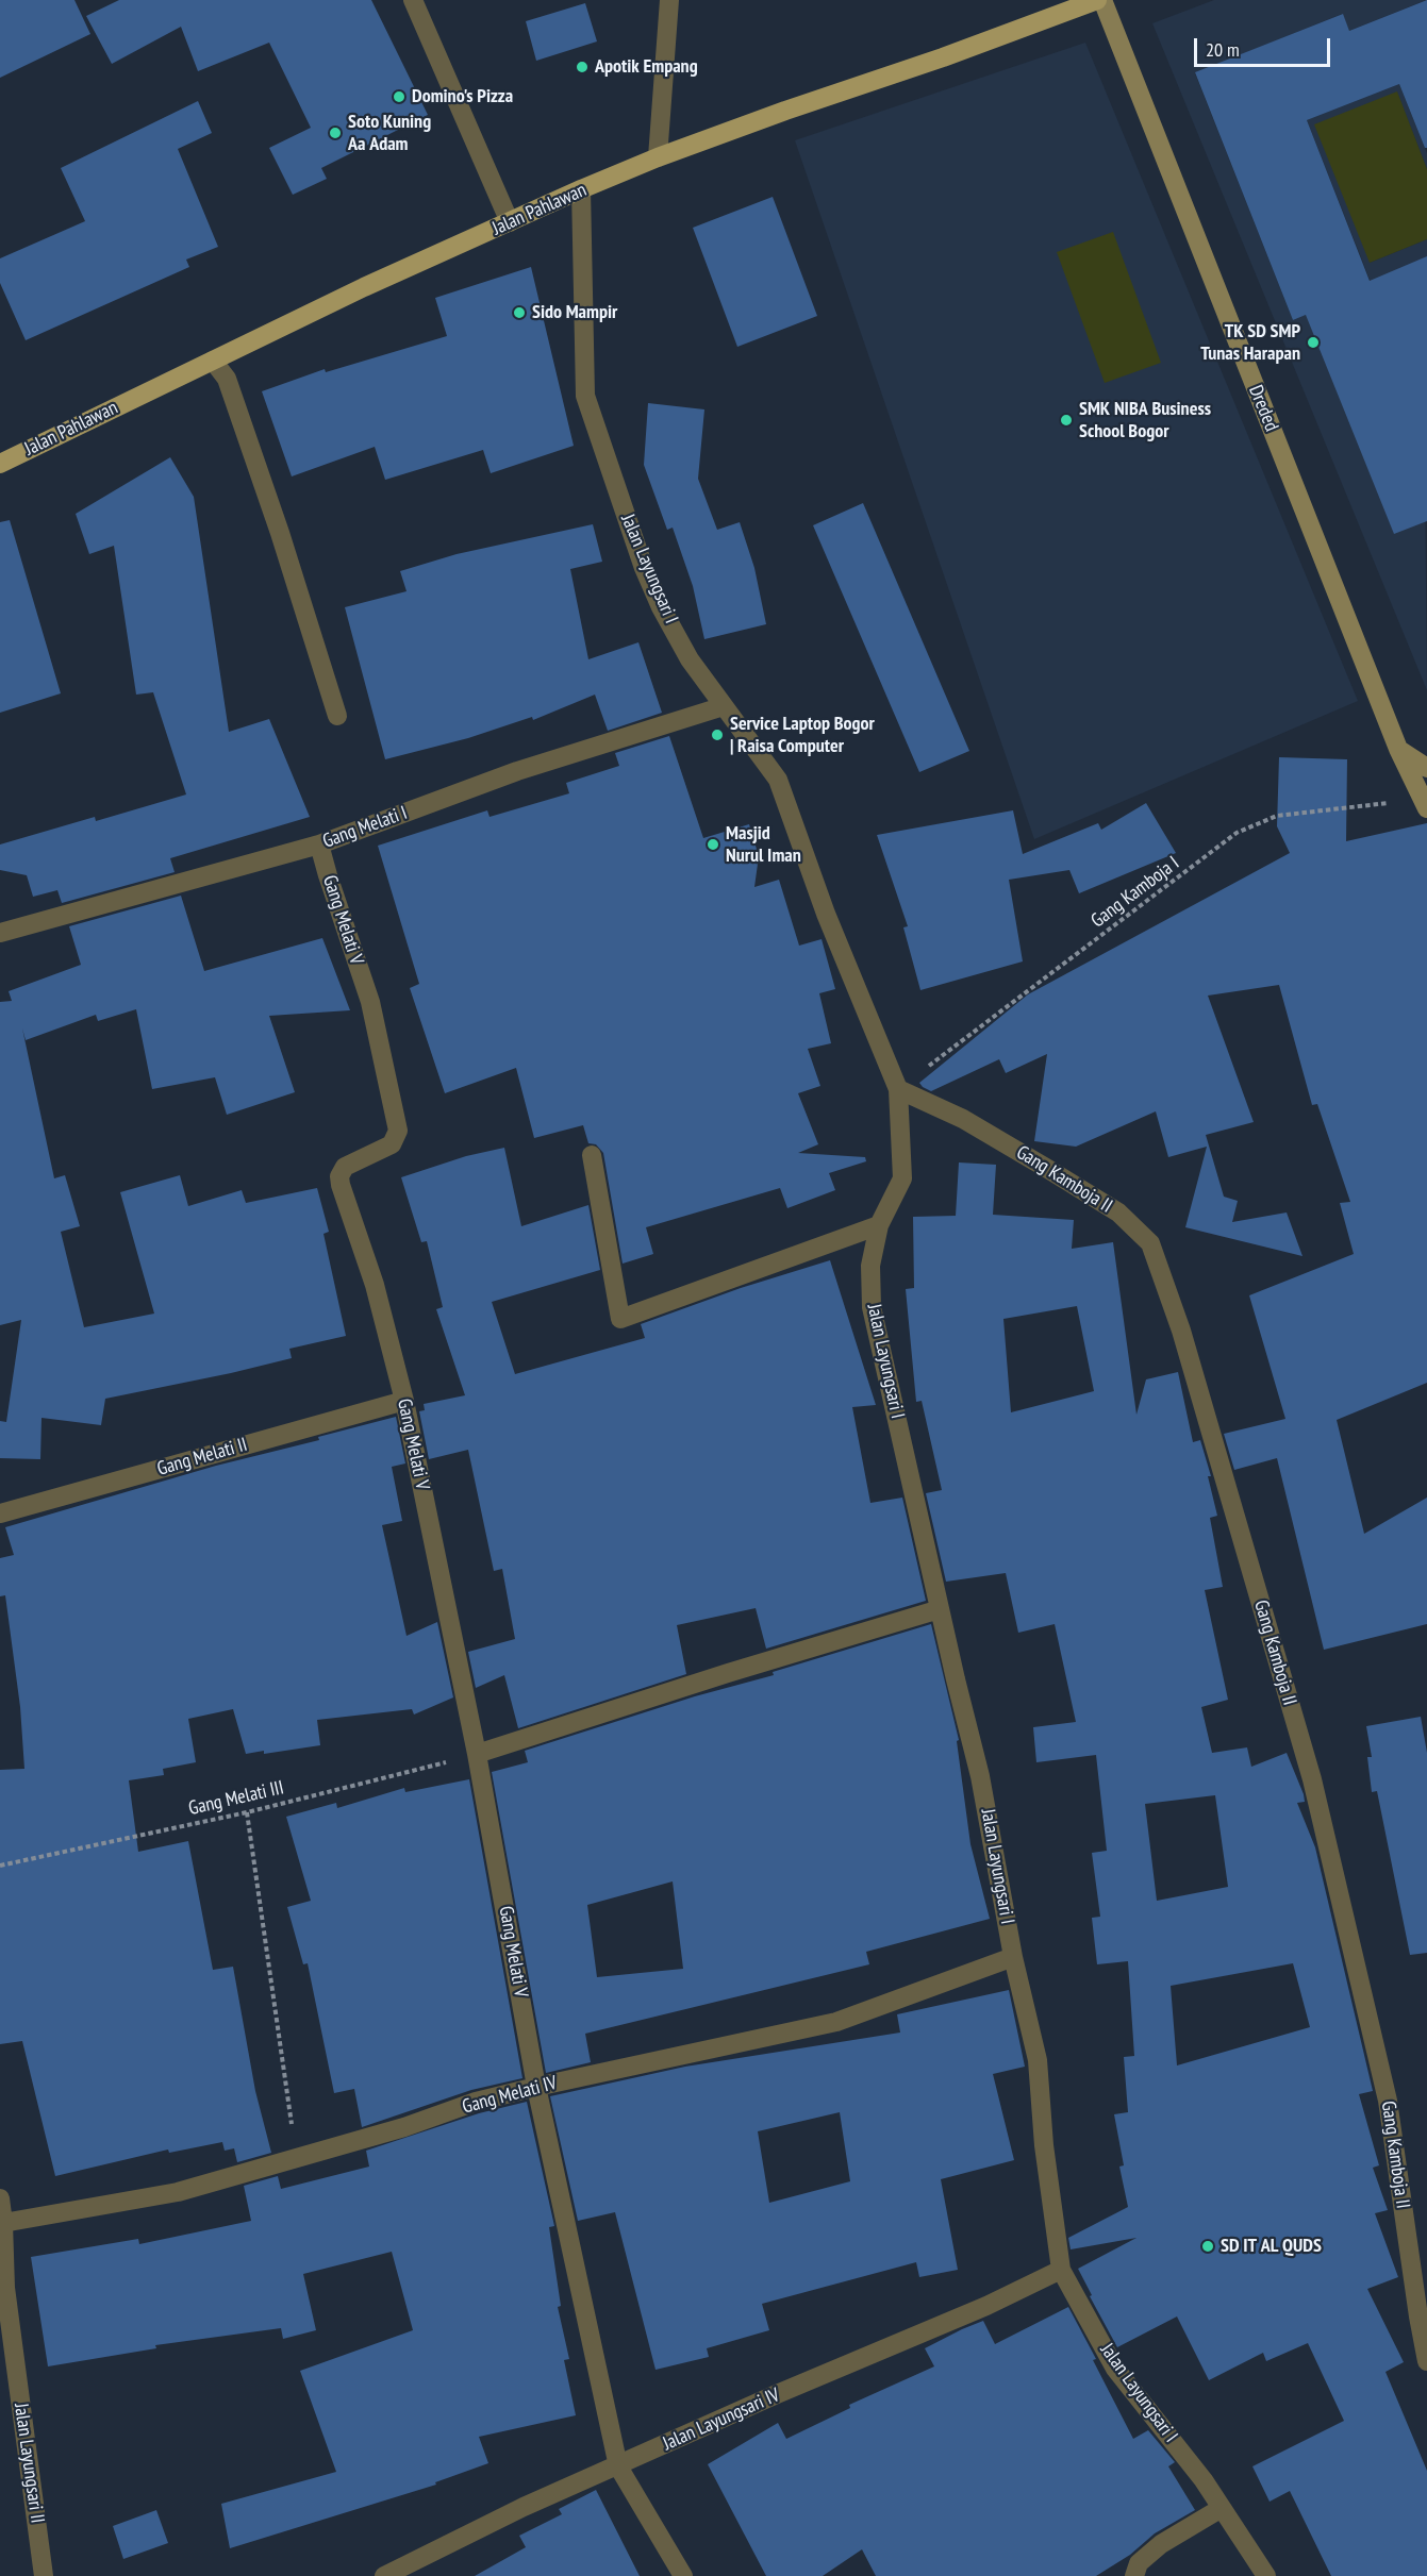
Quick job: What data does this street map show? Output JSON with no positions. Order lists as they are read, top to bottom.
{
  "streets": {
    "main road": ["Jalan Pahlawan"],
    "street": [
      "Dreded",
      "Jalan Layungsari I",
      "Gang Melati I",
      "Gang Melati V",
      "Gang Kamboja II",
      "Gang Melati II",
      "Gang Melati IV",
      "Jalan Layungsari IV",
      "Jalan Layungsari II"
    ],
    "path": ["Gang Kamboja I", "Gang Melati III"]
  },
  "crossings": [
    ["Jalan Pahlawan", "Dreded"],
    ["Jalan Pahlawan", "Jalan Layungsari I"],
    ["Dreded", "Gang Kamboja I"],
    ["Jalan Layungsari I", "Gang Melati I"],
    ["Jalan Layungsari I", "Gang Kamboja I"],
    ["Jalan Layungsari I", "Gang Kamboja II"],
    ["Jalan Layungsari I", "Gang Melati IV"],
    ["Jalan Layungsari I", "Jalan Layungsari IV"],
    ["Gang Melati I", "Gang Melati V"],
    ["Gang Kamboja I", "Gang Kamboja II"],
    ["Gang Melati V", "Gang Melati II"],
    ["Gang Melati V", "Gang Melati III"],
    ["Gang Melati V", "Gang Melati IV"],
    ["Gang Melati V", "Jalan Layungsari IV"],
    ["Gang Melati IV", "Jalan Layungsari II"]
  ],
  "places": [
    "Apotik Empang",
    "Domino's Pizza",
    "Soto Kuning Aa Adam",
    "Sido Mampir",
    "TK SD SMP Tunas Harapan",
    "SMK NIBA Business School Bogor",
    "Service Laptop Bogor | Raisa Computer",
    "Masjid Nurul Iman",
    "SD IT AL QUDS"
  ],
  "scale_bar": "20 m"
}
